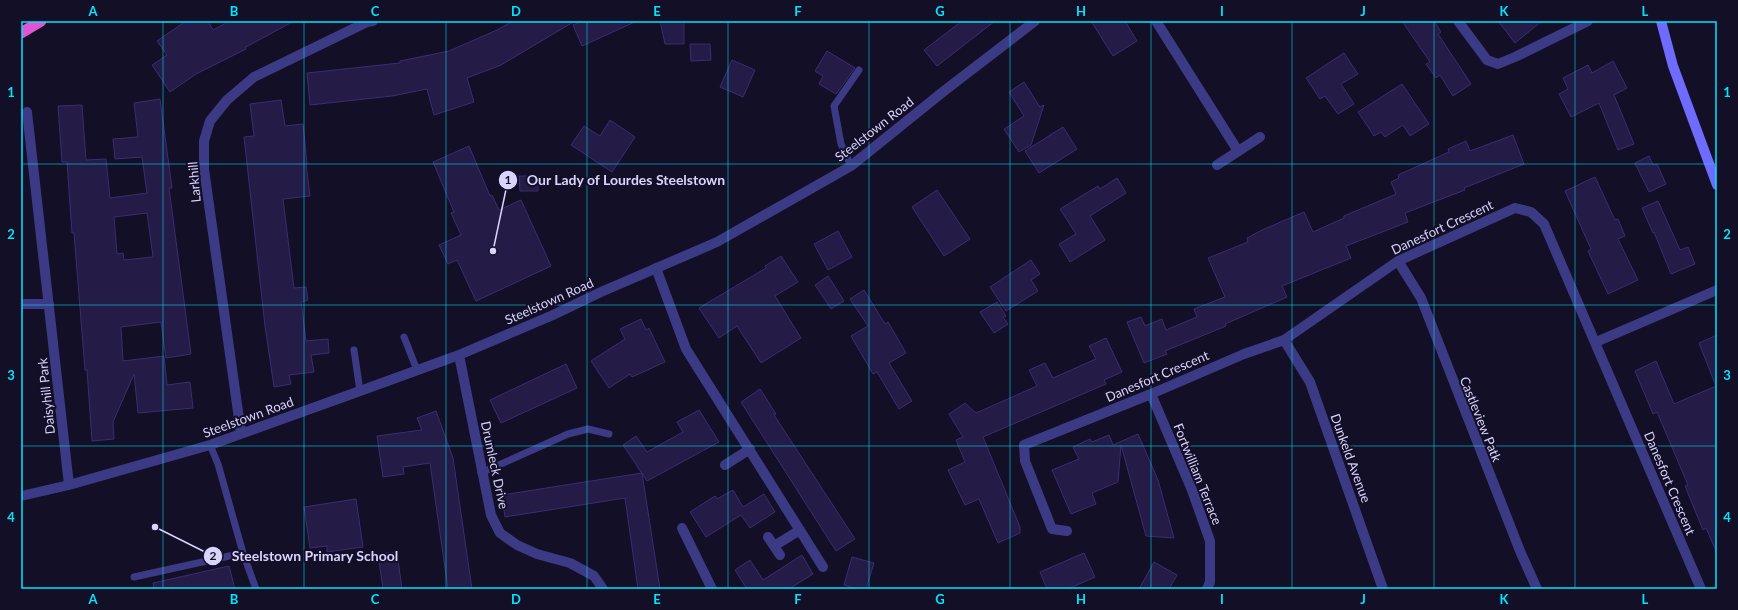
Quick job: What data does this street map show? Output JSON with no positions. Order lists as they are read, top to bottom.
{
  "streets": {
    "street": [
      "Steelstown Road",
      "Larkhill",
      "Danesfort Crescent",
      "Daisyhill Park",
      "Castleview Patk",
      "Dunkeld Avenue",
      "Drumleck Drive",
      "Fortwilliam Terrace"
    ]
  },
  "crossings": [
    ["Steelstown Road", "Larkhill"],
    ["Steelstown Road", "Daisyhill Park"],
    ["Steelstown Road", "Drumleck Drive"],
    ["Danesfort Crescent", "Castleview Patk"],
    ["Danesfort Crescent", "Dunkeld Avenue"],
    ["Danesfort Crescent", "Fortwilliam Terrace"]
  ],
  "places": ["Our Lady of Lourdes Steelstown", "Steelstown Primary School"],
  "grid": {
    "columns": [
      "A",
      "B",
      "C",
      "D",
      "E",
      "F",
      "G",
      "H",
      "I",
      "J",
      "K",
      "L"
    ],
    "rows": [
      "1",
      "2",
      "3",
      "4"
    ]
  }
}
